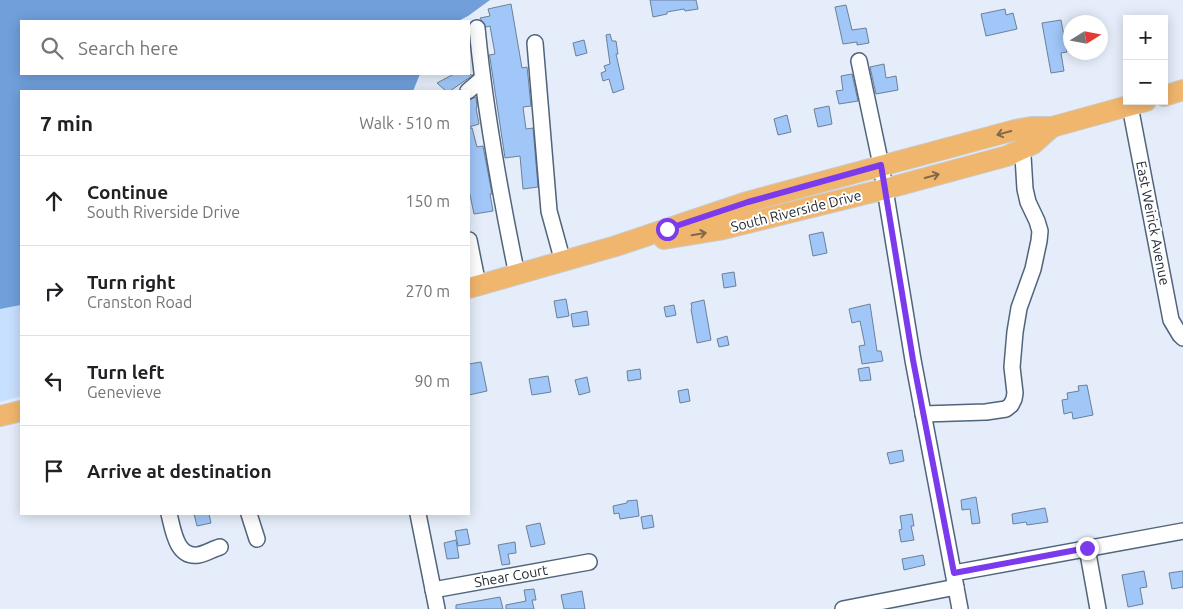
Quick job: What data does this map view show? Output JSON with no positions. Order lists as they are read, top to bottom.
{
  "streets": {
    "main road": ["South Riverside Drive"],
    "street": ["East Weirick Avenue", "Shear Court"]
  },
  "north": "right",
  "page": {
    "map_buttons": ["+", "−"],
    "search": "Search here",
    "heading": ["7 min", "Walk · 510 m"],
    "list": [
      ["Continue", "South Riverside Drive", "150 m"],
      ["Turn right", "Cranston Road", "270 m"],
      ["Turn left", "Genevieve", "90 m"],
      "Arrive at destination"
    ]
  }
}
